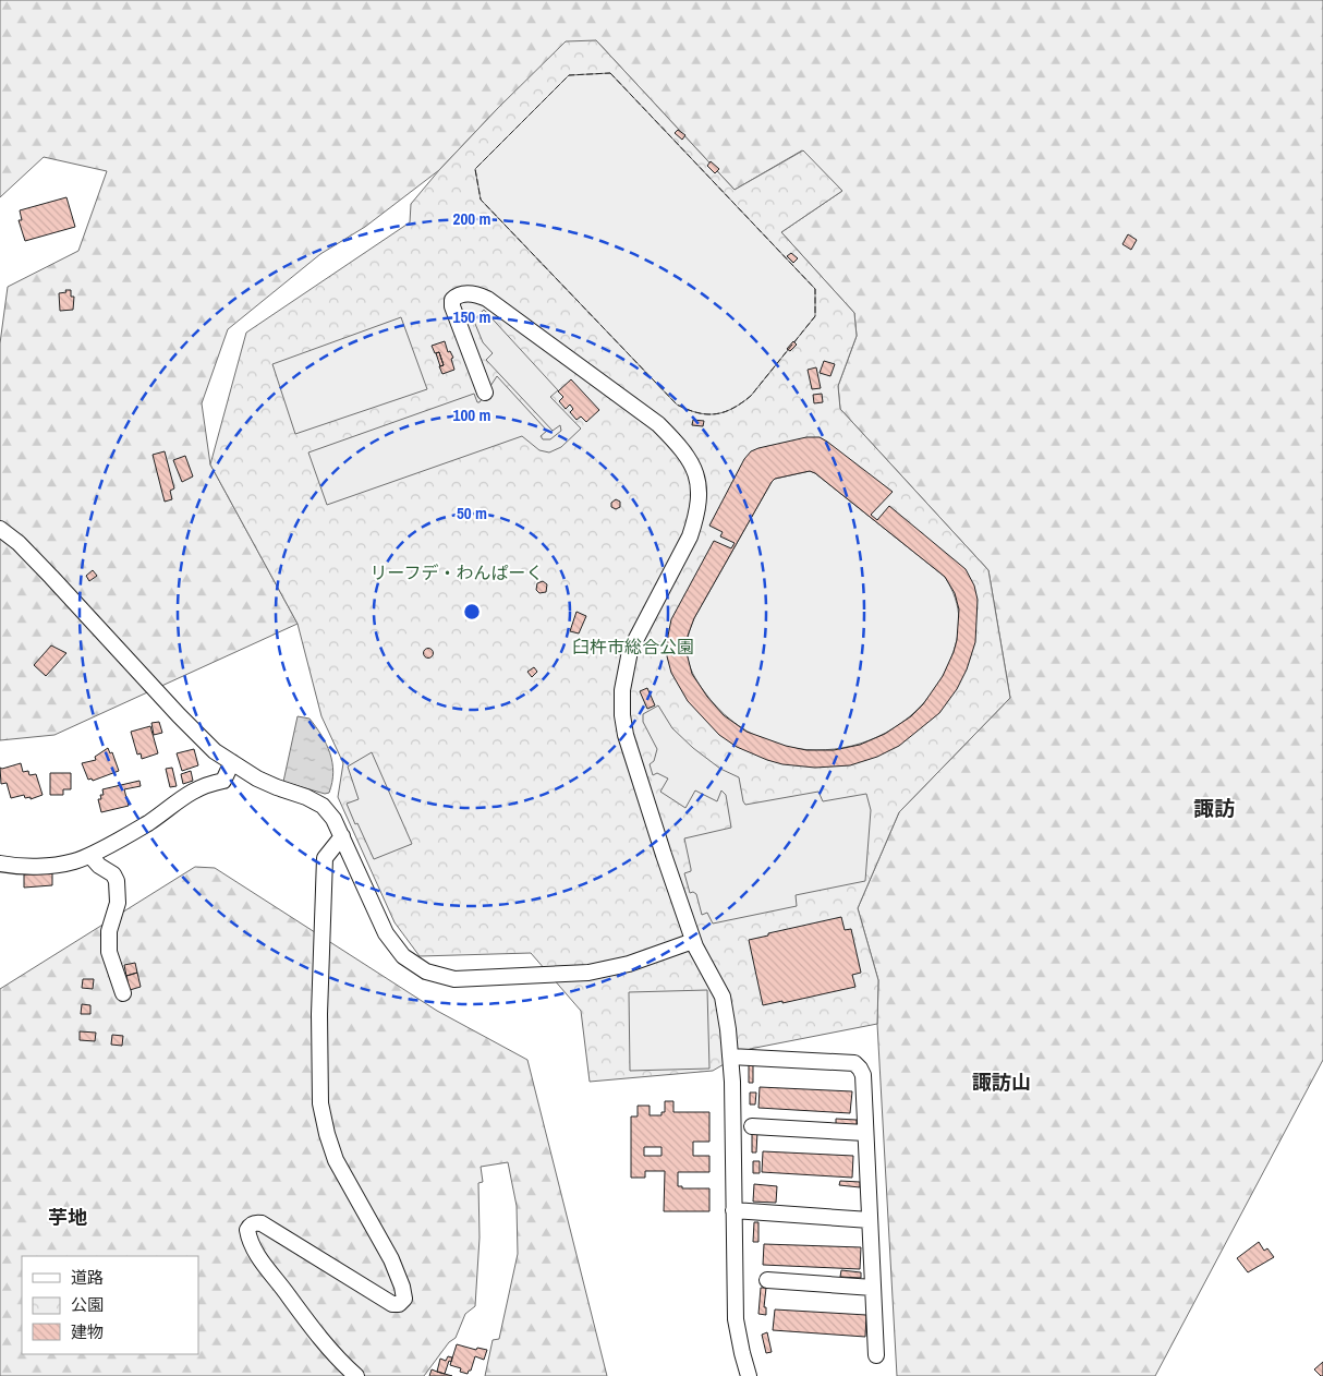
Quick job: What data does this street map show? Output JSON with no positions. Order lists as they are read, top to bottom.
{
  "districts": ["諏訪", "諏訪山", "芋地"],
  "parks": ["リーフデ・わんぱーく", "臼杵市総合公園"],
  "legend": ["道路", "公園", "建物"],
  "rings": [
    "200 m",
    "150 m",
    "100 m",
    "50 m"
  ]
}
